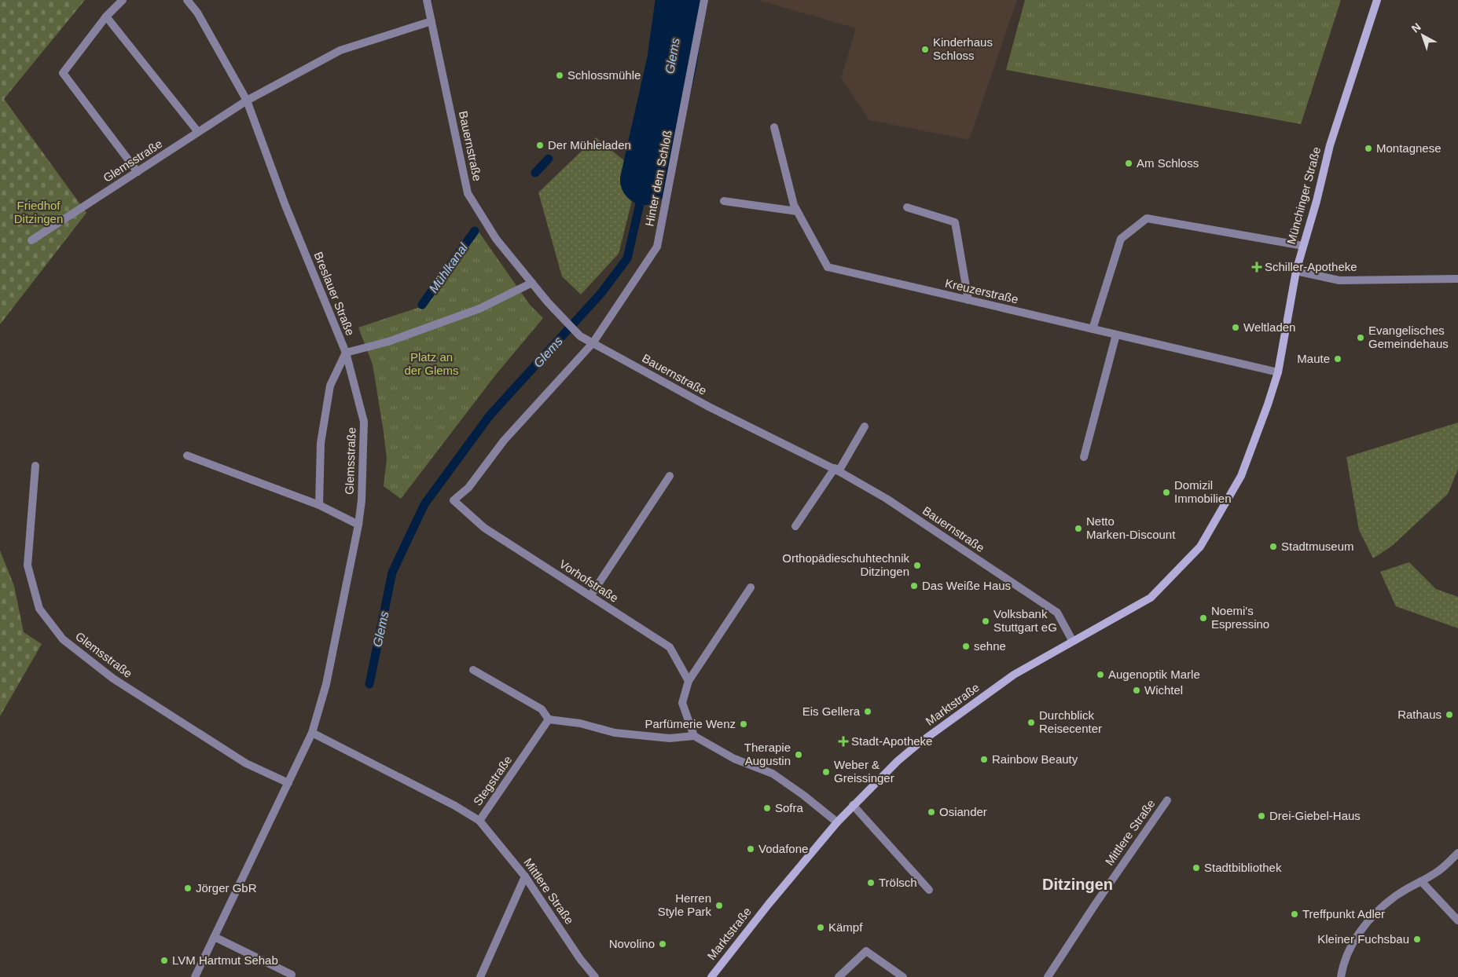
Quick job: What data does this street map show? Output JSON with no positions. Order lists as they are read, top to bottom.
{
  "streets": {
    "street": [
      "Bauernstraße",
      "Glemsstraße",
      "Hinter dem Schloß",
      "Münchinger Straße",
      "Kreuzerstraße",
      "Breslauer Straße",
      "Vorhofstraße",
      "Marktstraße",
      "Stegstraße",
      "Mittlere Straße"
    ]
  },
  "crossings": [
    ["Bauernstraße", "Hinter dem Schloß"],
    ["Bauernstraße", "Breslauer Straße"],
    ["Bauernstraße", "Vorhofstraße"],
    ["Bauernstraße", "Marktstraße"],
    ["Glemsstraße", "Breslauer Straße"],
    ["Glemsstraße", "Stegstraße"],
    ["Hinter dem Schloß", "Vorhofstraße"],
    ["Münchinger Straße", "Kreuzerstraße"],
    ["Münchinger Straße", "Marktstraße"],
    ["Stegstraße", "Mittlere Straße"]
  ],
  "districts": ["Ditzingen"],
  "water": ["Glems", "Mühlkanal"],
  "parks": ["Friedhof Ditzingen", "Platz an der Glems"],
  "places": {
    "other": [
      "Kinderhaus Schloss",
      "Schlossmühle",
      "Der Mühleladen",
      "Montagnese",
      "Am Schloss",
      "Weltladen",
      "Evangelisches Gemeindehaus",
      "Maute",
      "Domizil Immobilien",
      "Netto Marken-Discount",
      "Stadtmuseum",
      "Orthopädieschuhtechnik Ditzingen",
      "Das Weiße Haus",
      "Noemi's Espressino",
      "Volksbank Stuttgart eG",
      "sehne",
      "Augenoptik Marle",
      "Wichtel",
      "Eis Gellera",
      "Rathaus",
      "Durchblick Reisecenter",
      "Parfümerie Wenz",
      "Therapie Augustin",
      "Rainbow Beauty",
      "Weber & Greissinger",
      "Sofra",
      "Osiander",
      "Drei-Giebel-Haus",
      "Vodafone",
      "Stadtbibliothek",
      "Trölsch",
      "Jörger GbR",
      "Herren Style Park",
      "Treffpunkt Adler",
      "Kämpf",
      "Kleiner Fuchsbau",
      "Novolino",
      "LVM Hartmut Sehab"
    ],
    "health": ["Schiller-Apotheke", "Stadt-Apotheke"]
  },
  "north": "top left"
}
